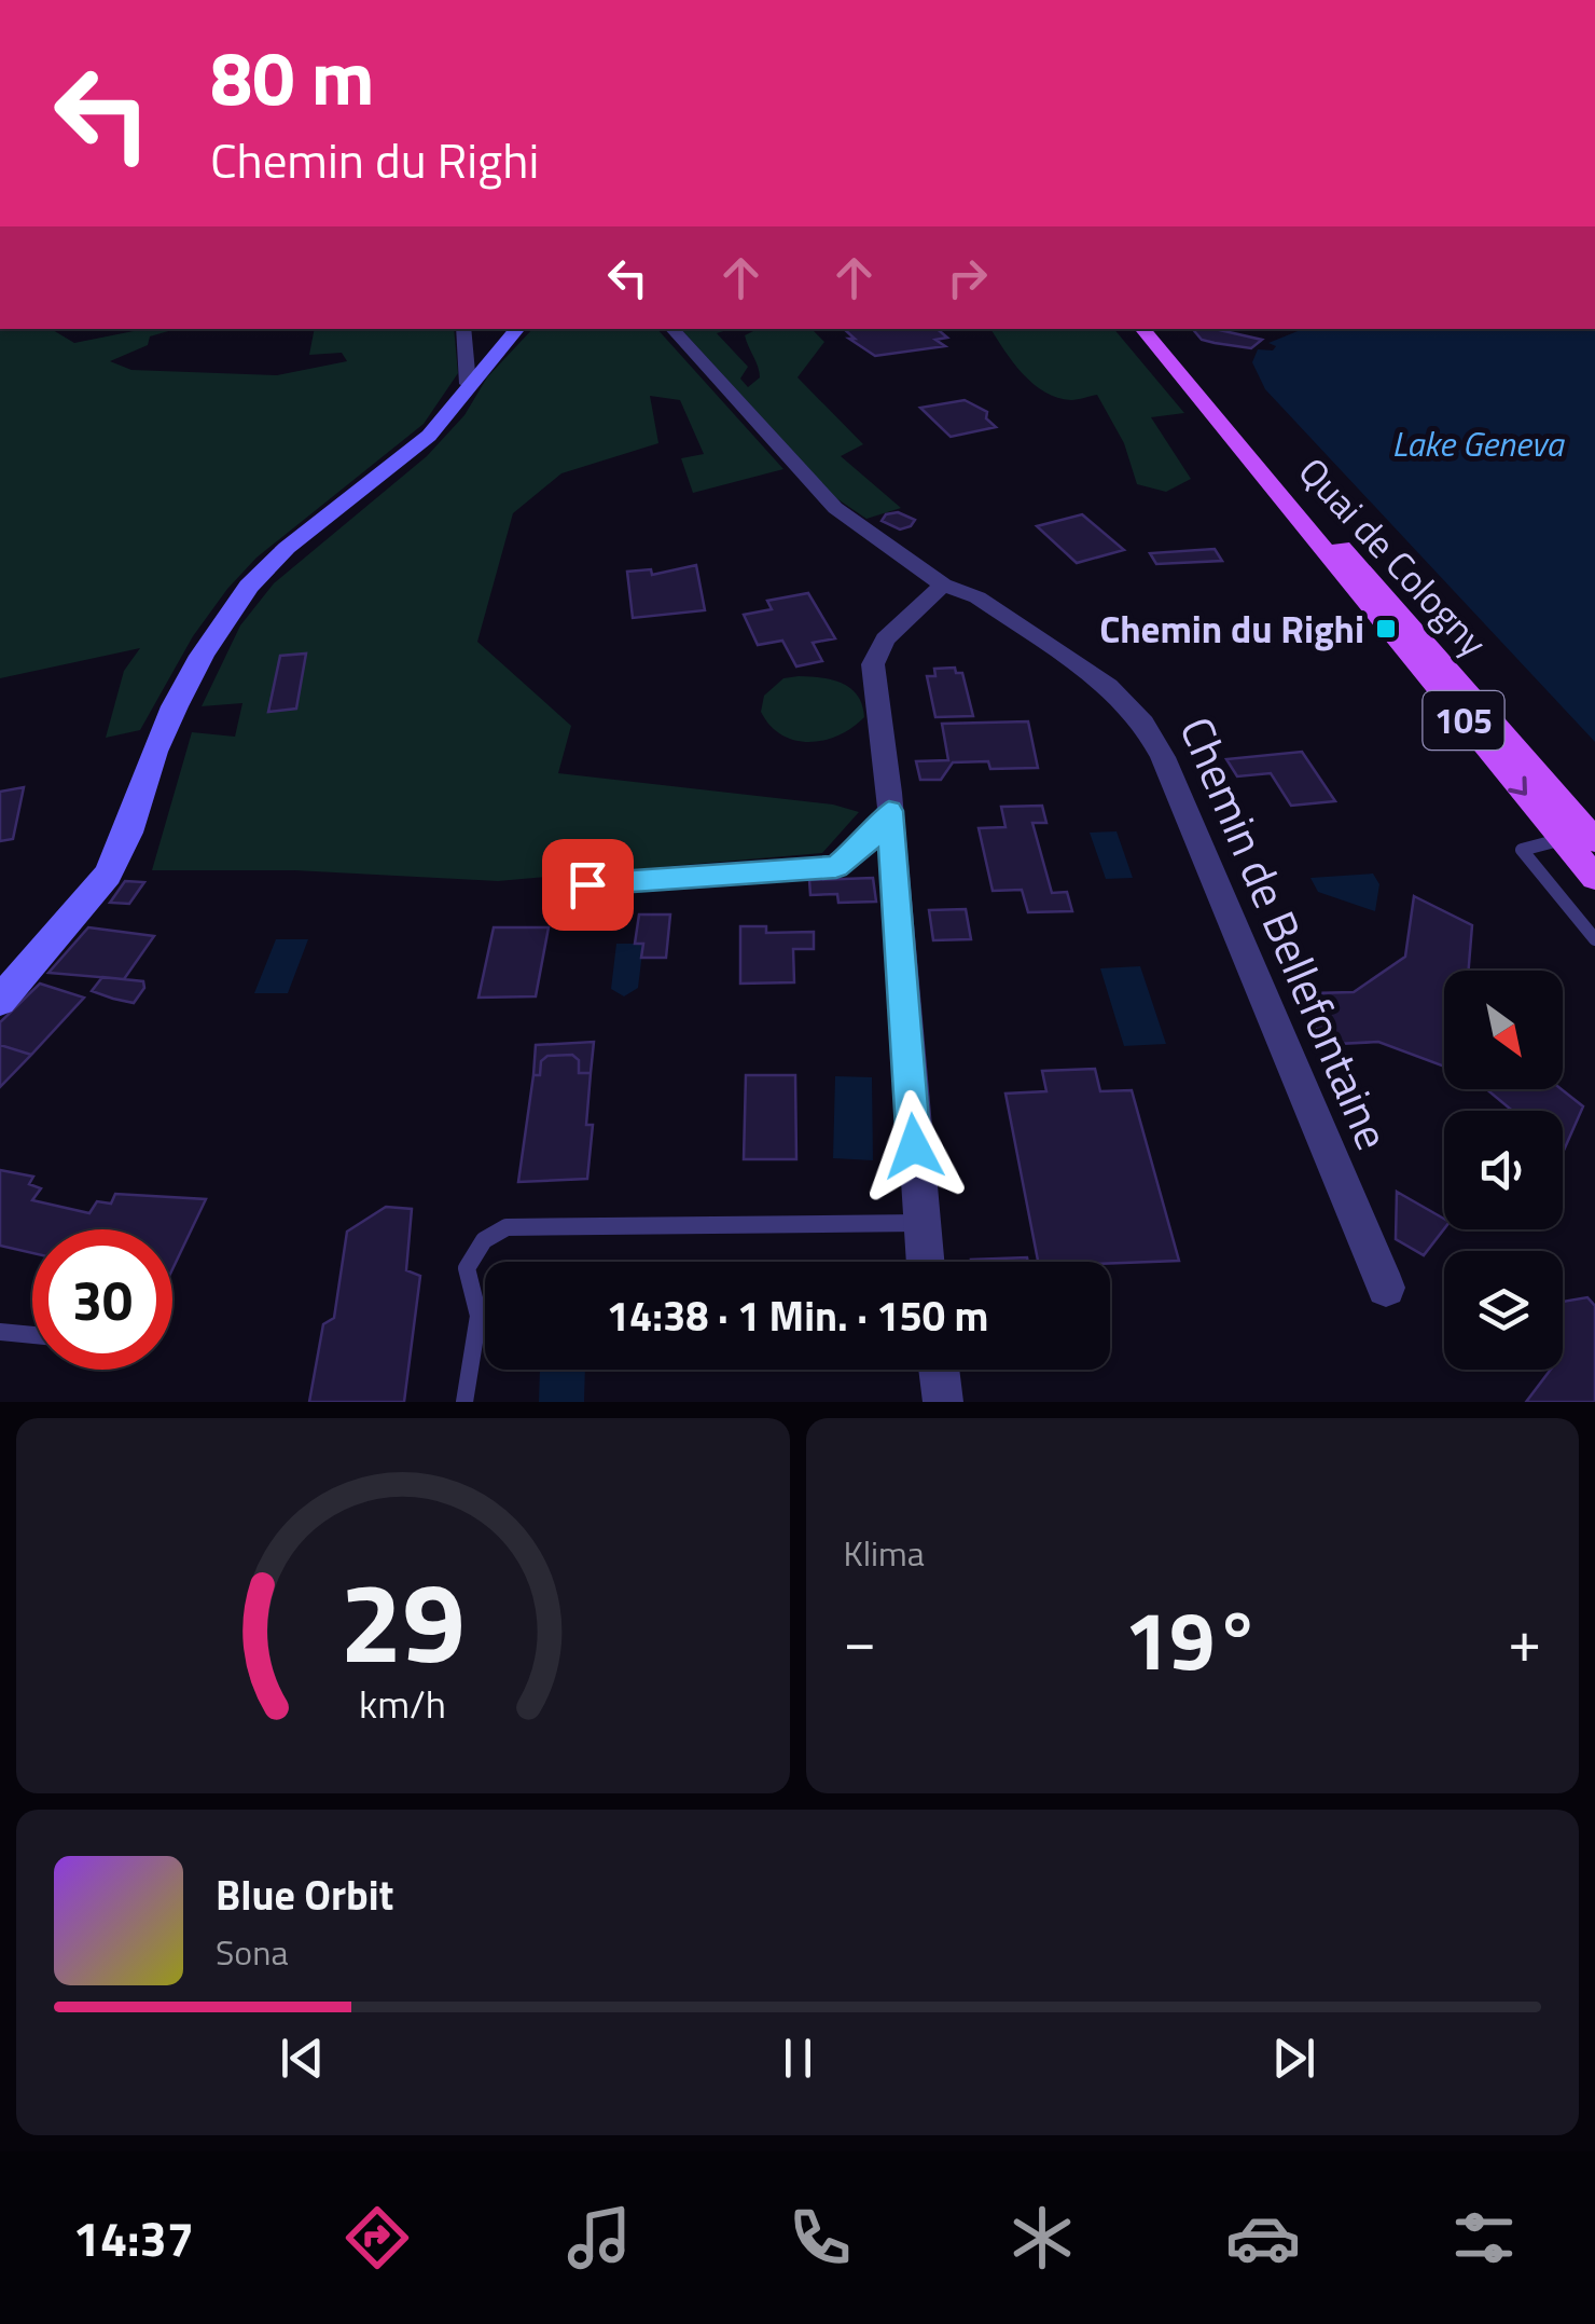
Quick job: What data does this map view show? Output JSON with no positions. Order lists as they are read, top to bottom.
{
  "streets": {
    "main road": ["Quai de Cologny", "105"],
    "street": ["Chemin de Bellefontaine"]
  },
  "water": ["Lake Geneva"],
  "places": {
    "transit": ["Chemin du Righi"]
  },
  "north": "bottom right",
  "page": {
    "turn": ["80 m", "Chemin du Righi"],
    "limit": "30",
    "trip": "14:38 · 1 Min. · 150 m",
    "tile": "Klima",
    "heat": ["−", "19°", "+"],
    "song": ["Blue Orbit", "Sona"],
    "tabs": "14:37",
    "gauge": ["29", "km/h"]
  }
}
